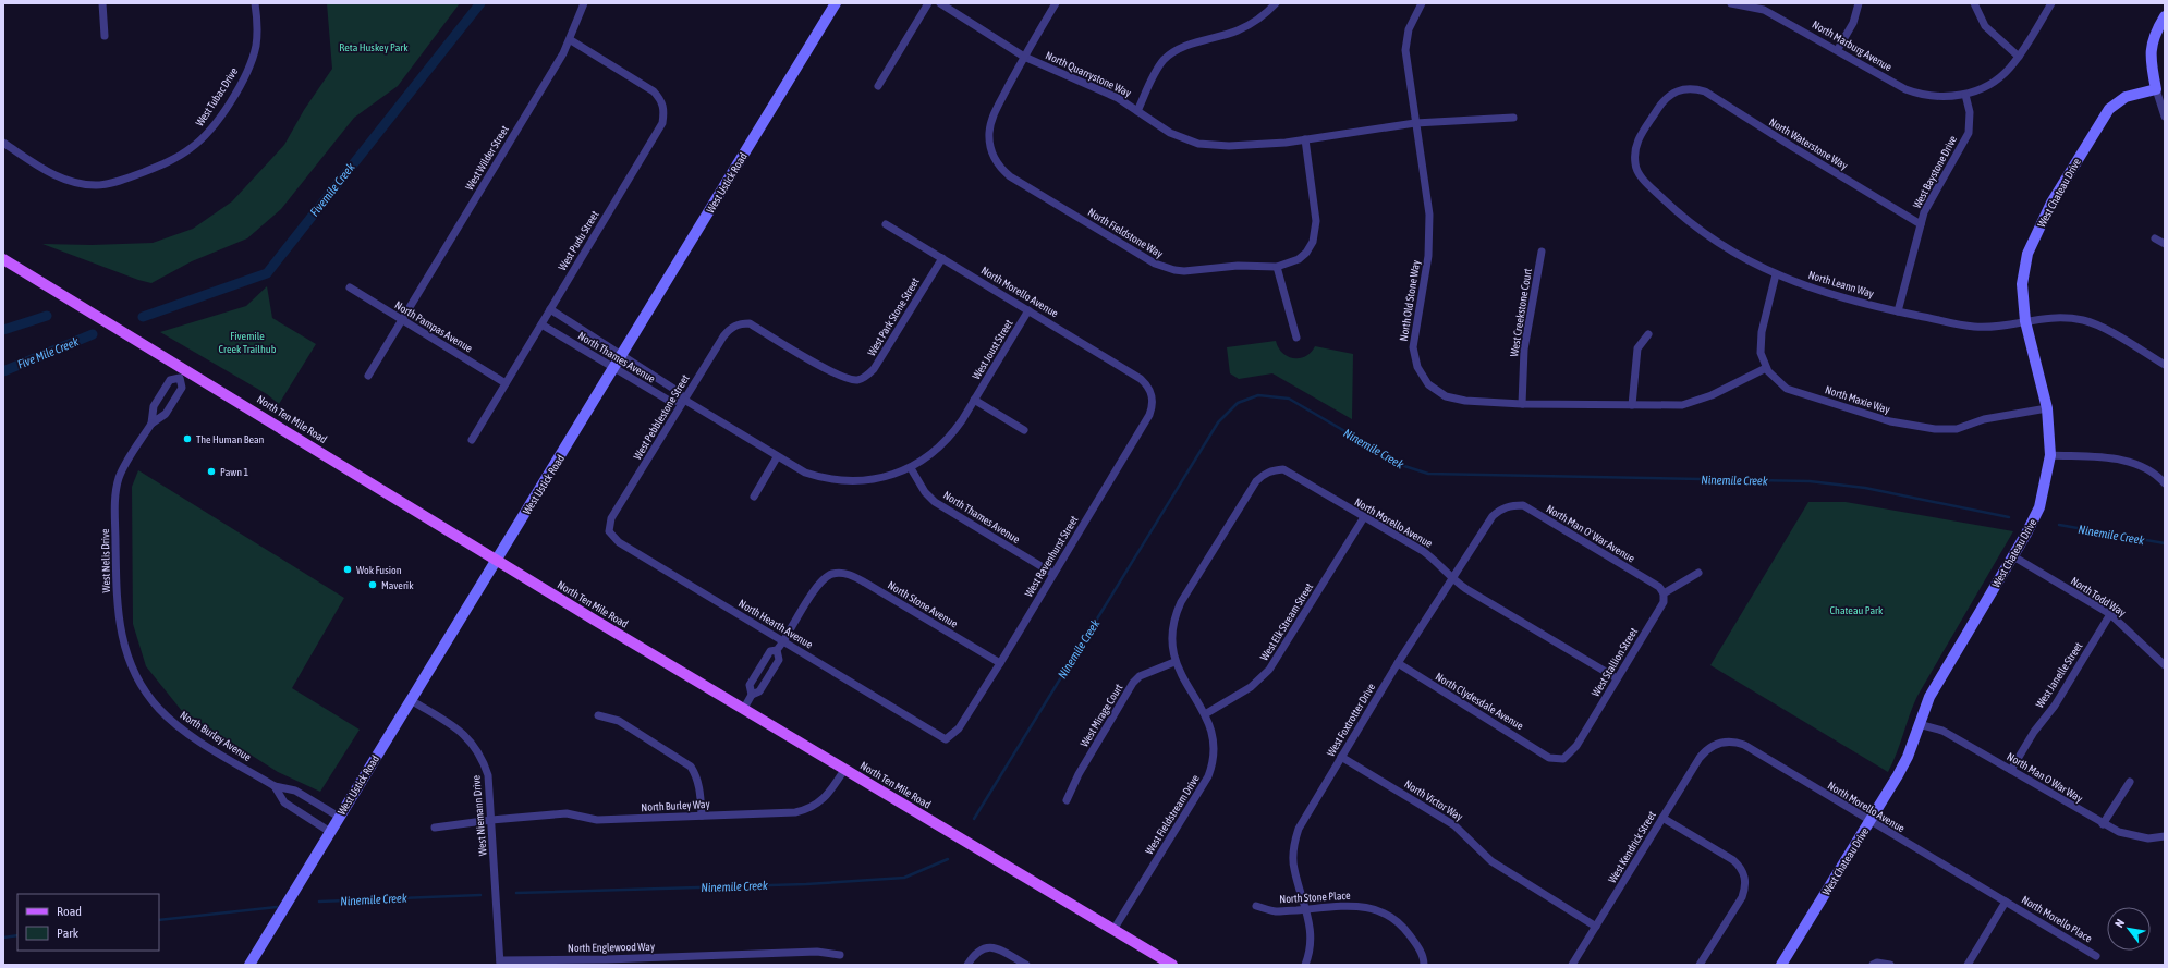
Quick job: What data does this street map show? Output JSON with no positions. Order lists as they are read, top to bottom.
{
  "streets": {
    "main road": ["West Ustick Road", "West Chateau Drive", "North Ten Mile Road"],
    "street": [
      "North Marburg Avenue",
      "North Quarrystone Way",
      "West Tubac Drive",
      "North Waterstone Way",
      "West Wilder Street",
      "West Baystone Drive",
      "North Fieldstone Way",
      "West Pudu Street",
      "North Leann Way",
      "North Morello Avenue",
      "North Old Stone Way",
      "West Creekstone Court",
      "West Park Stone Street",
      "North Pampas Avenue",
      "West Joust Street",
      "North Thames Avenue",
      "North Maxie Way",
      "West Pebblestone Street",
      "North Man O' War Avenue",
      "West Ravenhurst Street",
      "West Nelis Drive",
      "North Todd Way",
      "North Stone Avenue",
      "West Elk Stream Street",
      "North Hearth Avenue",
      "West Stallion Street",
      "West Janelle Street",
      "North Clydesdale Avenue",
      "West Mirage Court",
      "West Foxtrotter Drive",
      "North Burley Avenue",
      "North Man O War Way",
      "North Victor Way",
      "North Burley Way",
      "West Fieldstream Drive",
      "West Niemann Drive",
      "West Kendrick Street",
      "North Stone Place",
      "North Morello Place",
      "North Englewood Way"
    ]
  },
  "crossings": [
    ["North Marburg Avenue", "West Baystone Drive"],
    ["North Quarrystone Way", "North Fieldstone Way"],
    ["North Quarrystone Way", "North Old Stone Way"],
    ["North Waterstone Way", "West Baystone Drive"],
    ["North Waterstone Way", "North Leann Way"],
    ["West Wilder Street", "West Pudu Street"],
    ["West Wilder Street", "North Pampas Avenue"],
    ["West Baystone Drive", "North Leann Way"],
    ["West Ustick Road", "North Thames Avenue"],
    ["West Ustick Road", "North Ten Mile Road"],
    ["West Ustick Road", "North Burley Avenue"],
    ["West Ustick Road", "West Niemann Drive"],
    ["West Chateau Drive", "North Leann Way"],
    ["West Chateau Drive", "North Morello Avenue"],
    ["West Chateau Drive", "North Maxie Way"],
    ["West Chateau Drive", "North Todd Way"],
    ["West Chateau Drive", "North Man O War Way"],
    ["West Pudu Street", "North Pampas Avenue"],
    ["West Pudu Street", "North Thames Avenue"],
    ["North Leann Way", "North Maxie Way"],
    ["North Morello Avenue", "West Park Stone Street"],
    ["North Morello Avenue", "West Joust Street"],
    ["North Morello Avenue", "West Ravenhurst Street"],
    ["North Morello Avenue", "West Elk Stream Street"],
    ["North Morello Avenue", "West Stallion Street"],
    ["North Morello Avenue", "West Foxtrotter Drive"],
    ["North Morello Avenue", "West Fieldstream Drive"],
    ["North Morello Avenue", "West Kendrick Street"],
    ["North Morello Avenue", "North Morello Place"],
    ["North Old Stone Way", "West Creekstone Court"],
    ["North Old Stone Way", "North Maxie Way"],
    ["West Park Stone Street", "West Pebblestone Street"],
    ["West Joust Street", "North Thames Avenue"],
    ["North Thames Avenue", "West Pebblestone Street"],
    ["North Thames Avenue", "West Ravenhurst Street"],
    ["West Pebblestone Street", "North Hearth Avenue"],
    ["North Ten Mile Road", "West Nelis Drive"],
    ["North Ten Mile Road", "North Burley Way"],
    ["North Ten Mile Road", "West Fieldstream Drive"],
    ["North Man O' War Avenue", "West Stallion Street"],
    ["North Man O' War Avenue", "West Foxtrotter Drive"],
    ["West Ravenhurst Street", "North Stone Avenue"],
    ["West Ravenhurst Street", "North Hearth Avenue"],
    ["West Nelis Drive", "North Burley Avenue"],
    ["North Todd Way", "West Janelle Street"],
    ["North Stone Avenue", "North Hearth Avenue"],
    ["West Elk Stream Street", "West Fieldstream Drive"],
    ["West Stallion Street", "North Clydesdale Avenue"],
    ["West Janelle Street", "North Man O War Way"],
    ["North Clydesdale Avenue", "West Foxtrotter Drive"],
    ["West Mirage Court", "West Fieldstream Drive"],
    ["West Foxtrotter Drive", "North Victor Way"],
    ["West Foxtrotter Drive", "North Stone Place"],
    ["North Victor Way", "West Kendrick Street"],
    ["North Burley Way", "West Niemann Drive"],
    ["West Niemann Drive", "North Englewood Way"]
  ],
  "water": ["Fivemile Creek", "Five Mile Creek", "Ninemile Creek"],
  "parks": ["Reta Huskey Park", "Fivemile Creek Trailhub", "Chateau Park"],
  "places": [
    "The Human Bean",
    "Pawn 1",
    "Wok Fusion",
    "Maverik"
  ],
  "legend": ["Road", "Park"],
  "north": "top left"
}
